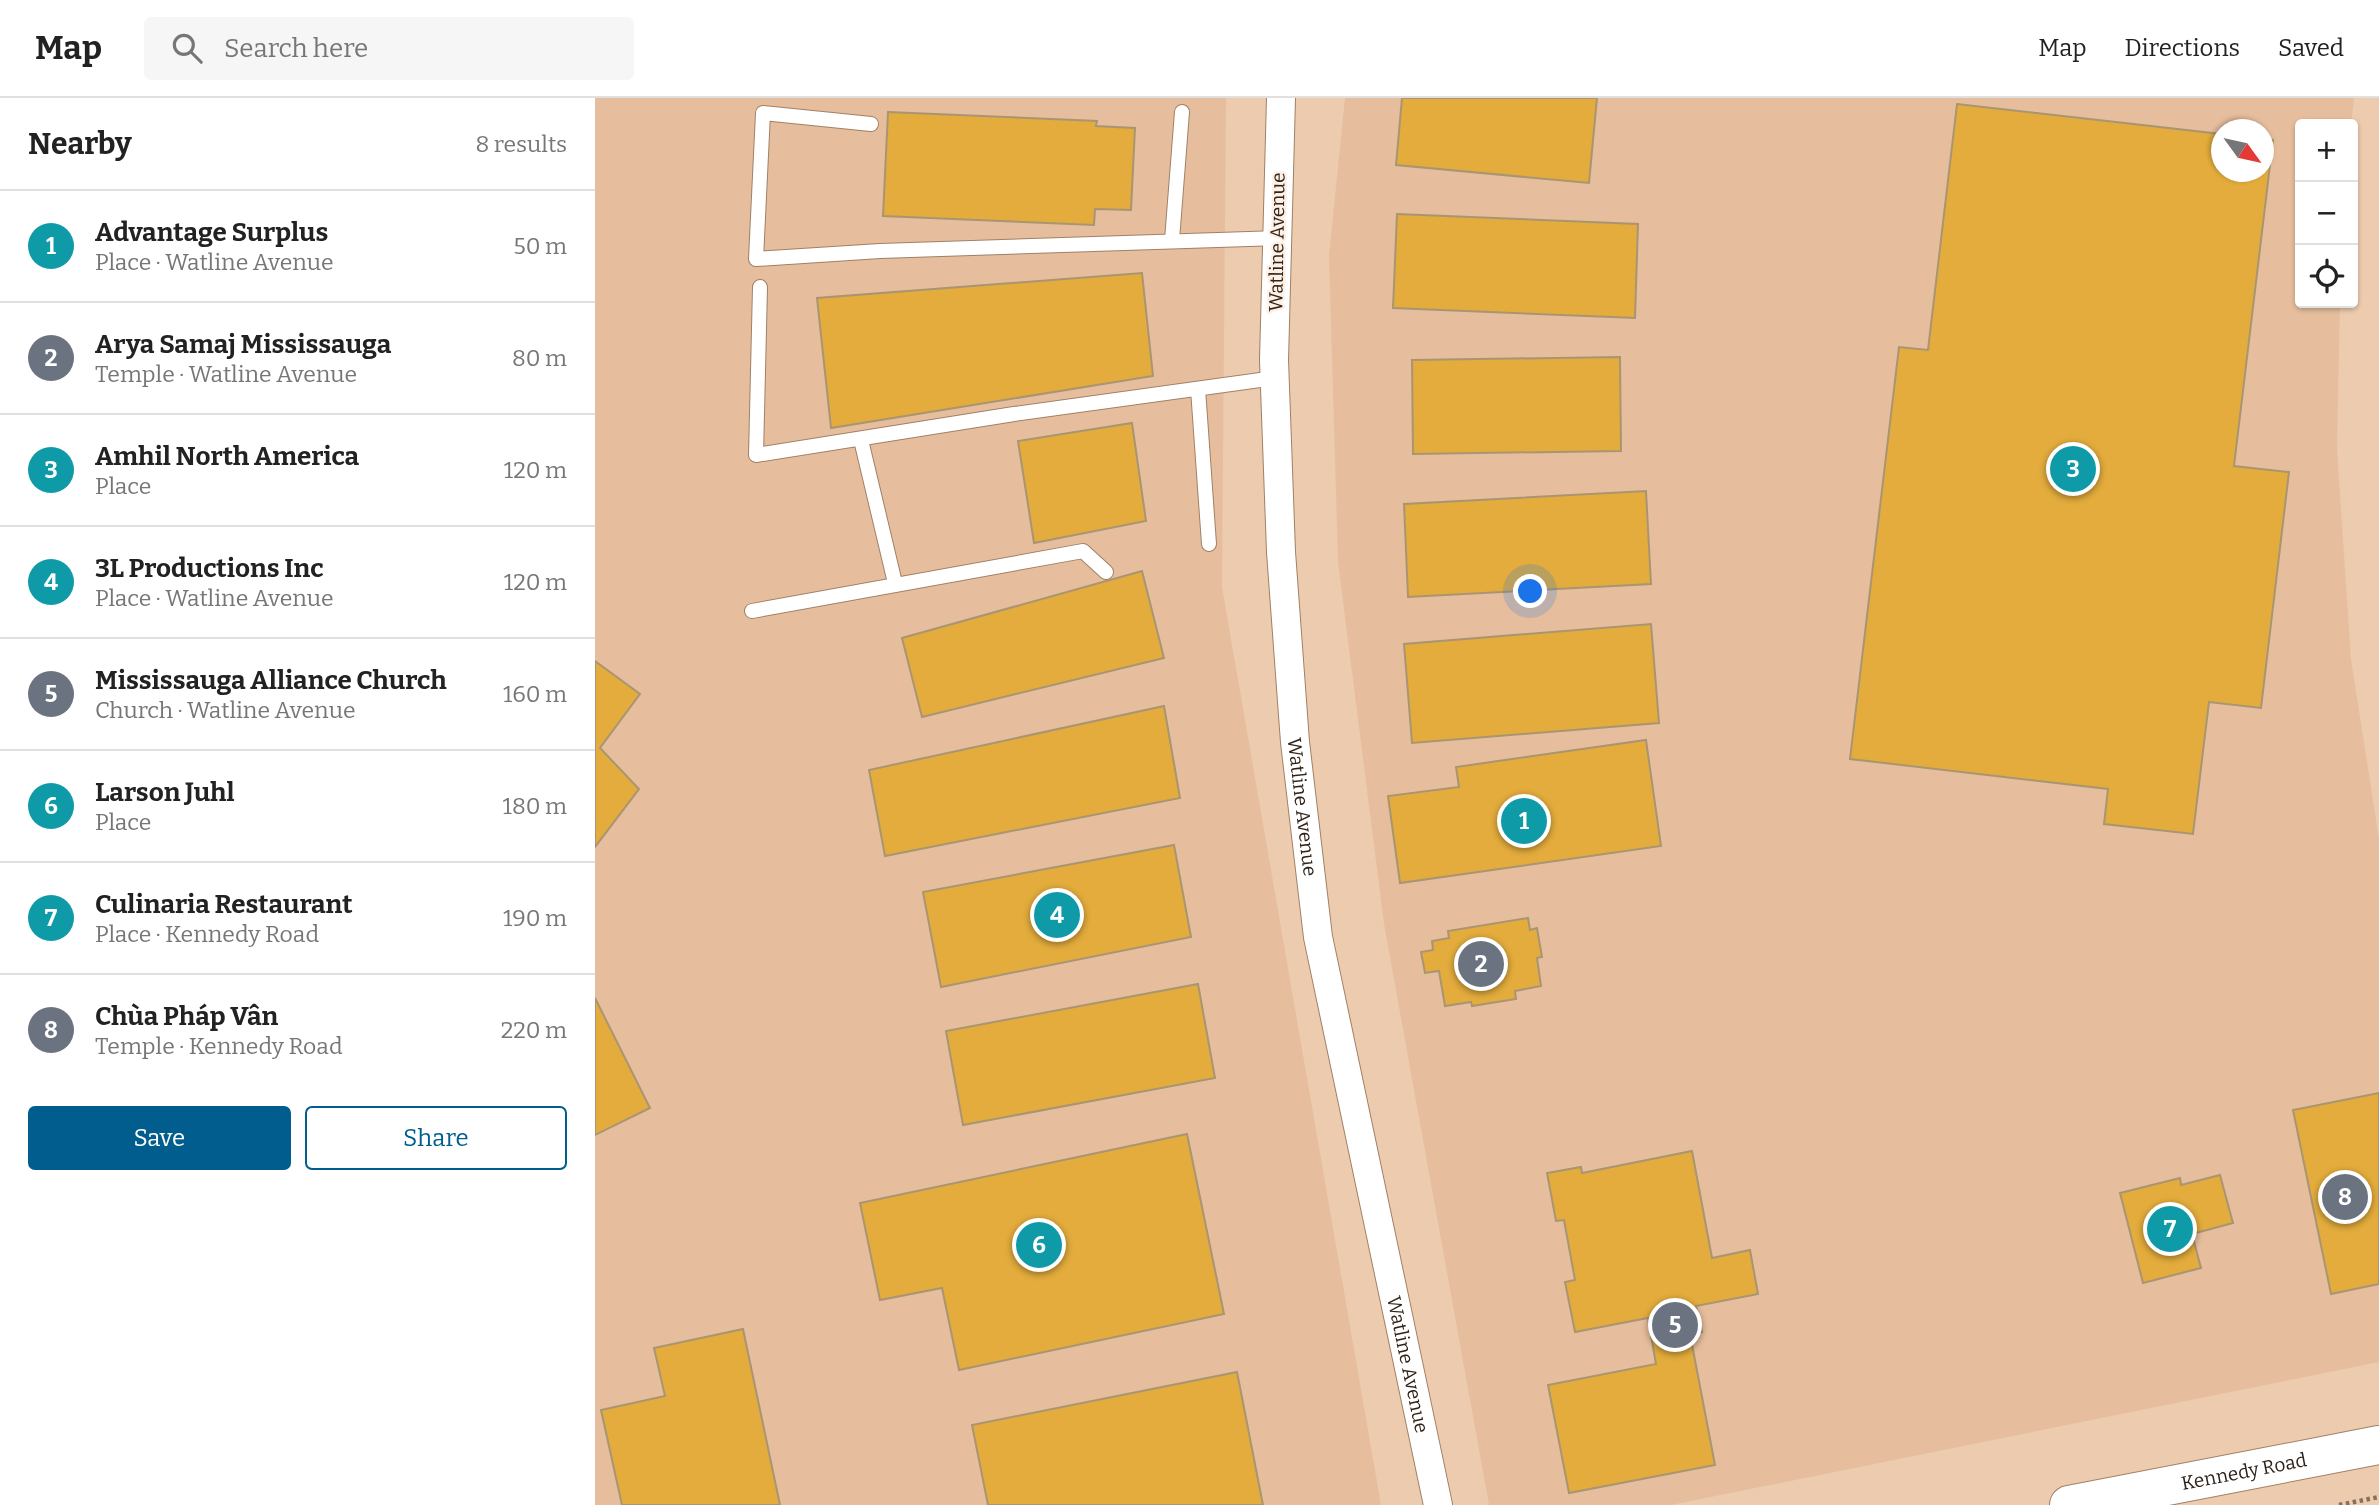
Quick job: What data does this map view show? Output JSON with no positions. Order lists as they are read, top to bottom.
{
  "streets": {
    "main road": ["Kennedy Road"],
    "street": ["Watline Avenue"]
  },
  "north": "bottom right",
  "page": {
    "header": "Map",
    "search": "Search here",
    "nav": ["Map", "Directions", "Saved"],
    "heading": ["Nearby", "8 results"],
    "map_buttons": ["+", "−"],
    "list": [
      {
        "mark": "1",
        "name": "Advantage Surplus",
        "note": "Place · Watline Avenue",
        "value": "50 m"
      },
      {
        "mark": "2",
        "name": "Arya Samaj Mississauga",
        "note": "Temple · Watline Avenue",
        "value": "80 m"
      },
      {
        "mark": "3",
        "name": "Amhil North America",
        "note": "Place",
        "value": "120 m"
      },
      {
        "mark": "4",
        "name": "3L Productions Inc",
        "note": "Place · Watline Avenue",
        "value": "120 m"
      },
      {
        "mark": "5",
        "name": "Mississauga Alliance Church",
        "note": "Church · Watline Avenue",
        "value": "160 m"
      },
      {
        "mark": "6",
        "name": "Larson Juhl",
        "note": "Place",
        "value": "180 m"
      },
      {
        "mark": "7",
        "name": "Culinaria Restaurant",
        "note": "Place · Kennedy Road",
        "value": "190 m"
      },
      {
        "mark": "8",
        "name": "Chùa Pháp Vân",
        "note": "Temple · Kennedy Road",
        "value": "220 m"
      }
    ],
    "pins": [
      "3",
      "1",
      "4",
      "2",
      "8",
      "7",
      "6",
      "5"
    ],
    "buttons": ["Save", "Share"]
  }
}
